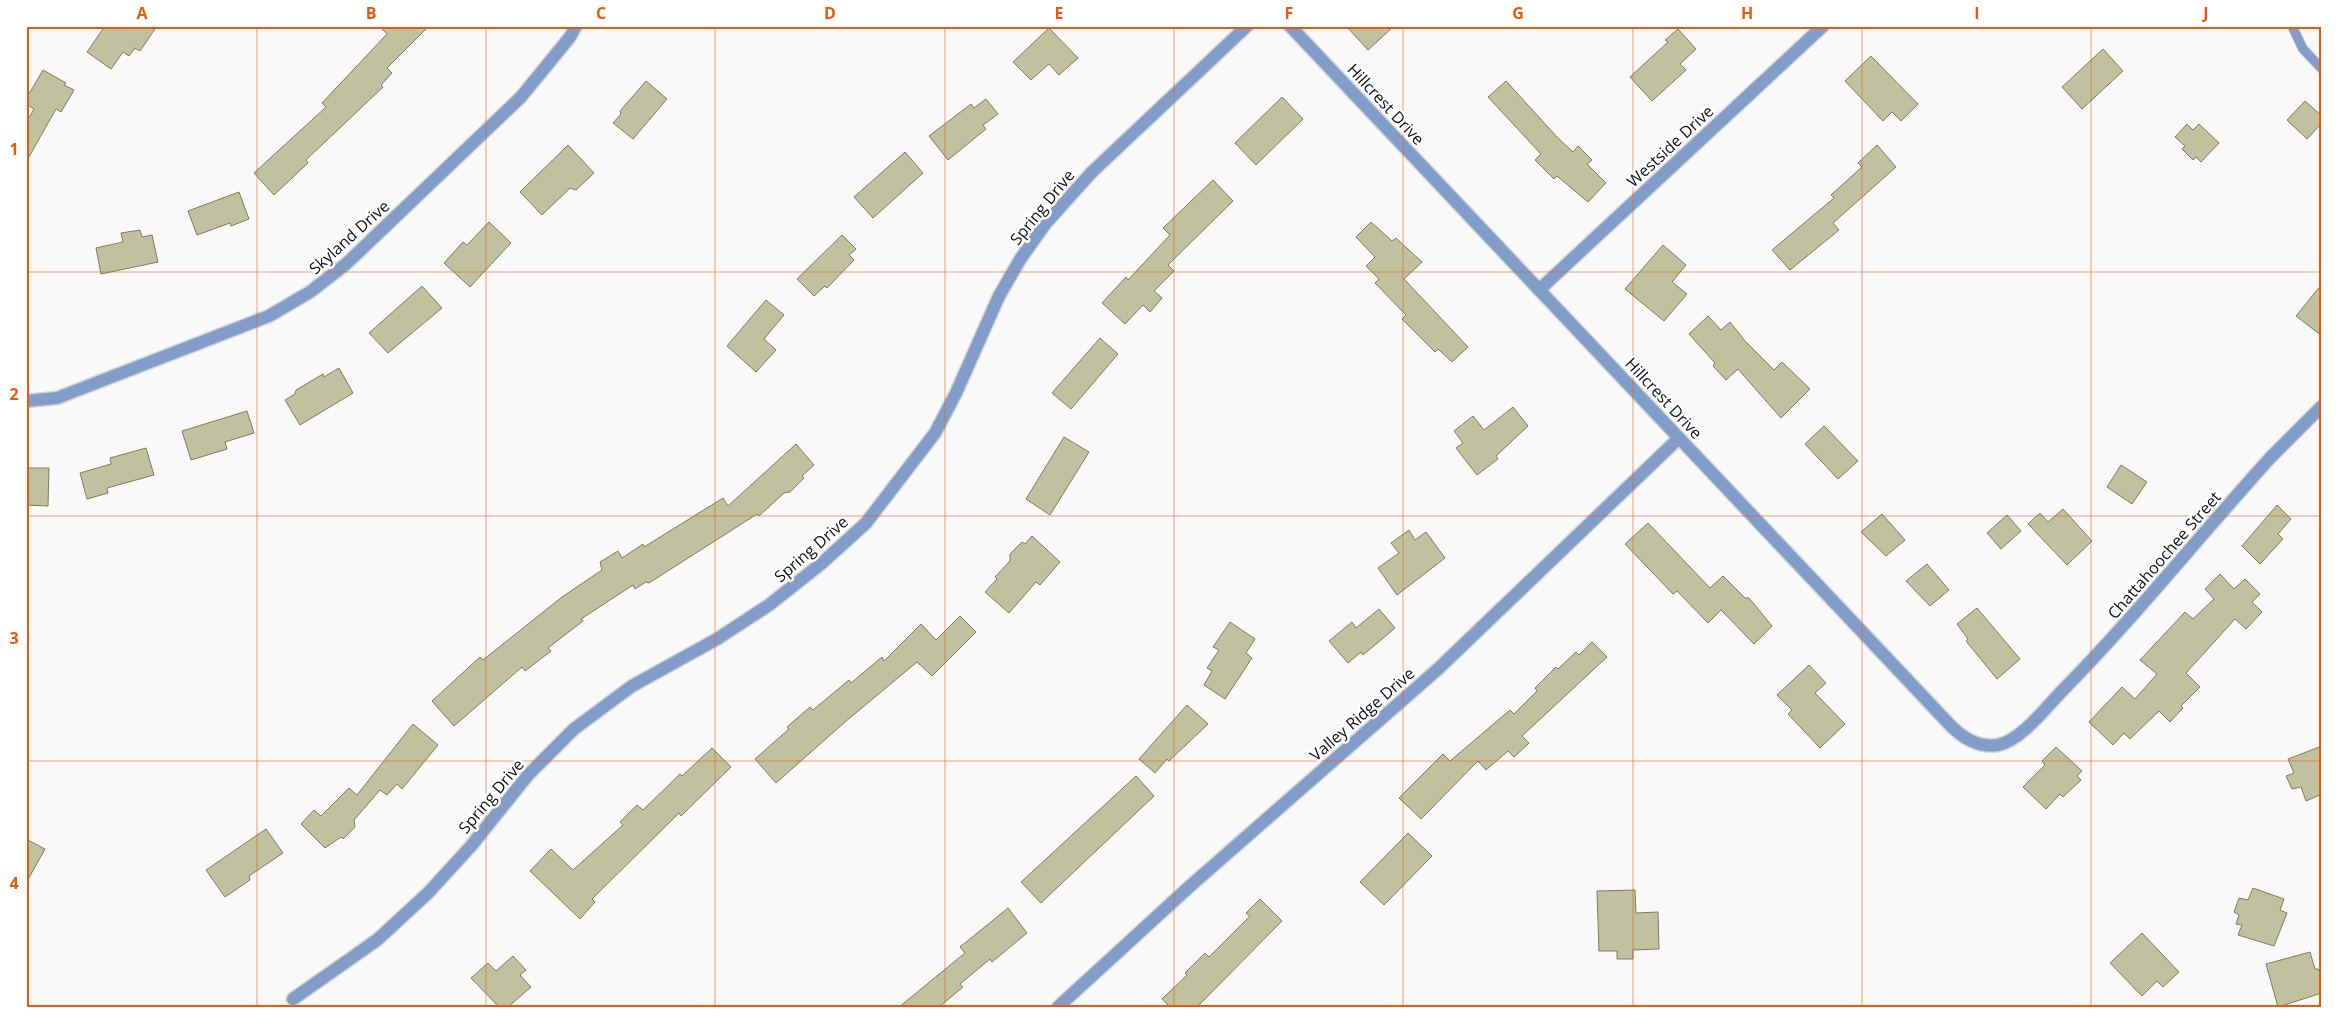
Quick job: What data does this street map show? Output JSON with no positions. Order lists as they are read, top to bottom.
{
  "streets": {
    "street": [
      "Hillcrest Drive",
      "Westside Drive",
      "Spring Drive",
      "Skyland Drive",
      "Chattahoochee Street",
      "Valley Ridge Drive"
    ]
  },
  "crossings": [
    ["Hillcrest Drive", "Westside Drive"],
    ["Hillcrest Drive", "Chattahoochee Street"],
    ["Hillcrest Drive", "Valley Ridge Drive"]
  ],
  "grid": {
    "columns": [
      "A",
      "B",
      "C",
      "D",
      "E",
      "F",
      "G",
      "H",
      "I",
      "J"
    ],
    "rows": [
      "1",
      "2",
      "3",
      "4"
    ]
  }
}
